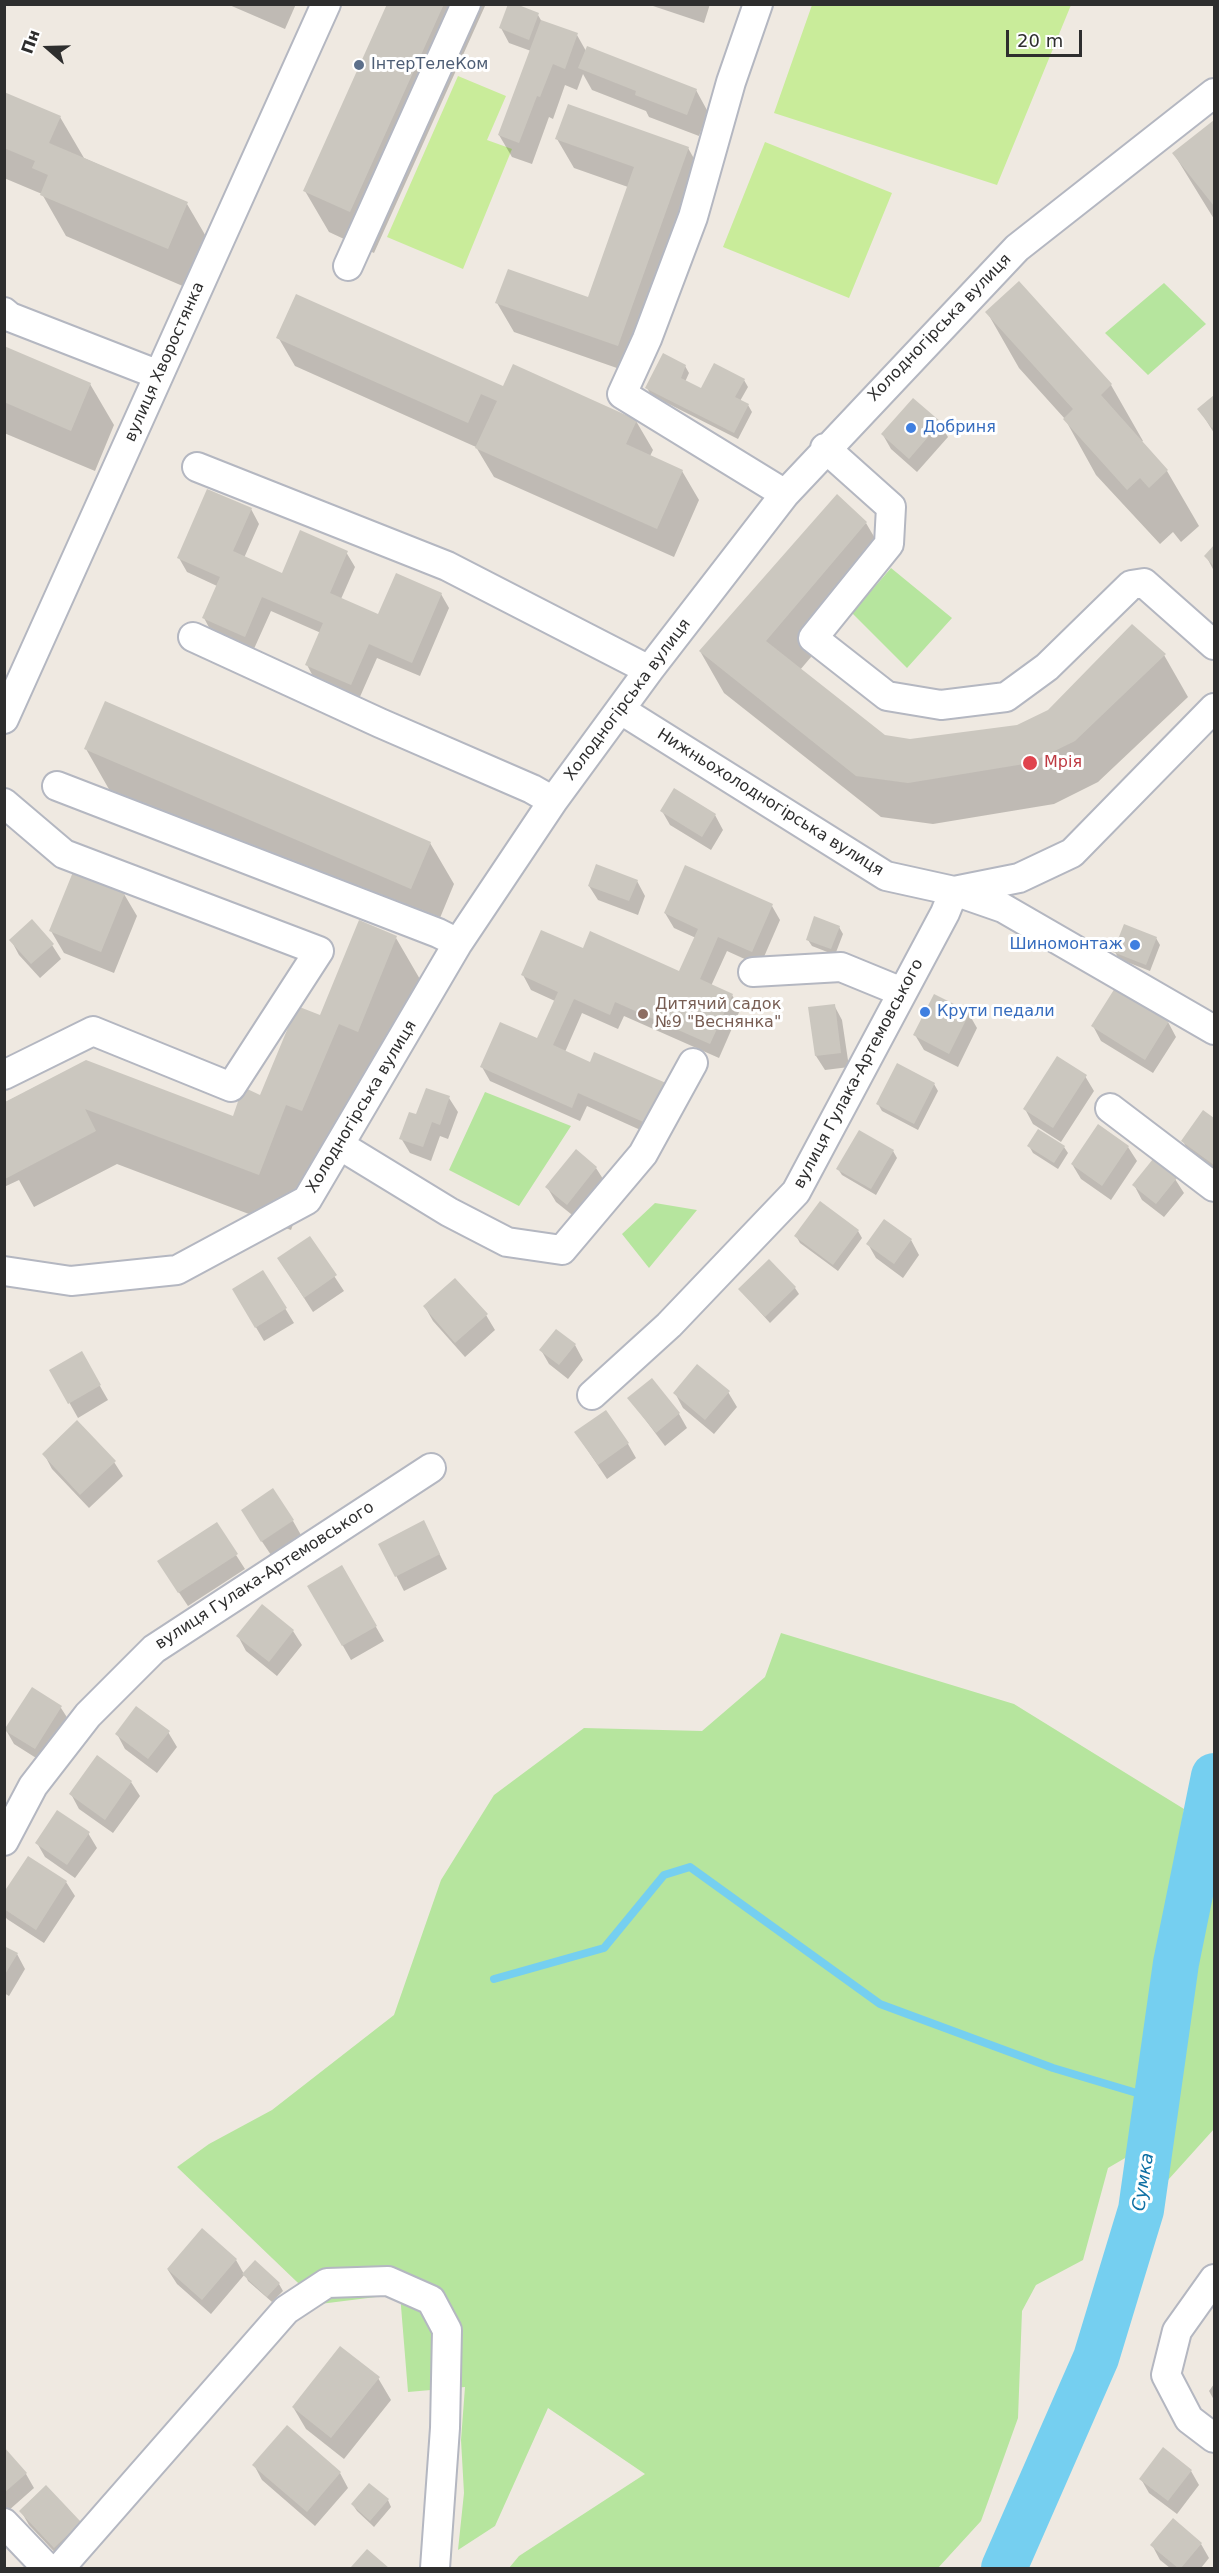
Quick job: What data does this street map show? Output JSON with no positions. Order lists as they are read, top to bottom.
{
  "streets": {
    "street": [
      "Холодногірська вулиця",
      "вулиця Хворостянка",
      "Нижньохолодногірська вулиця",
      "вулиця Гулака-Артемовського"
    ]
  },
  "crossings": [
    ["Холодногірська вулиця", "Нижньохолодногірська вулиця"],
    ["Нижньохолодногірська вулиця", "вулиця Гулака-Артемовського"]
  ],
  "water": ["Сумка"],
  "places": [
    "ІнтерТелеКом",
    "Добриня",
    "Мрія",
    "Шиномонтаж",
    "Крути педали",
    "Дитячий садок №9 \"Веснянка\""
  ],
  "scale_bar": "20 m",
  "north": "left"
}
